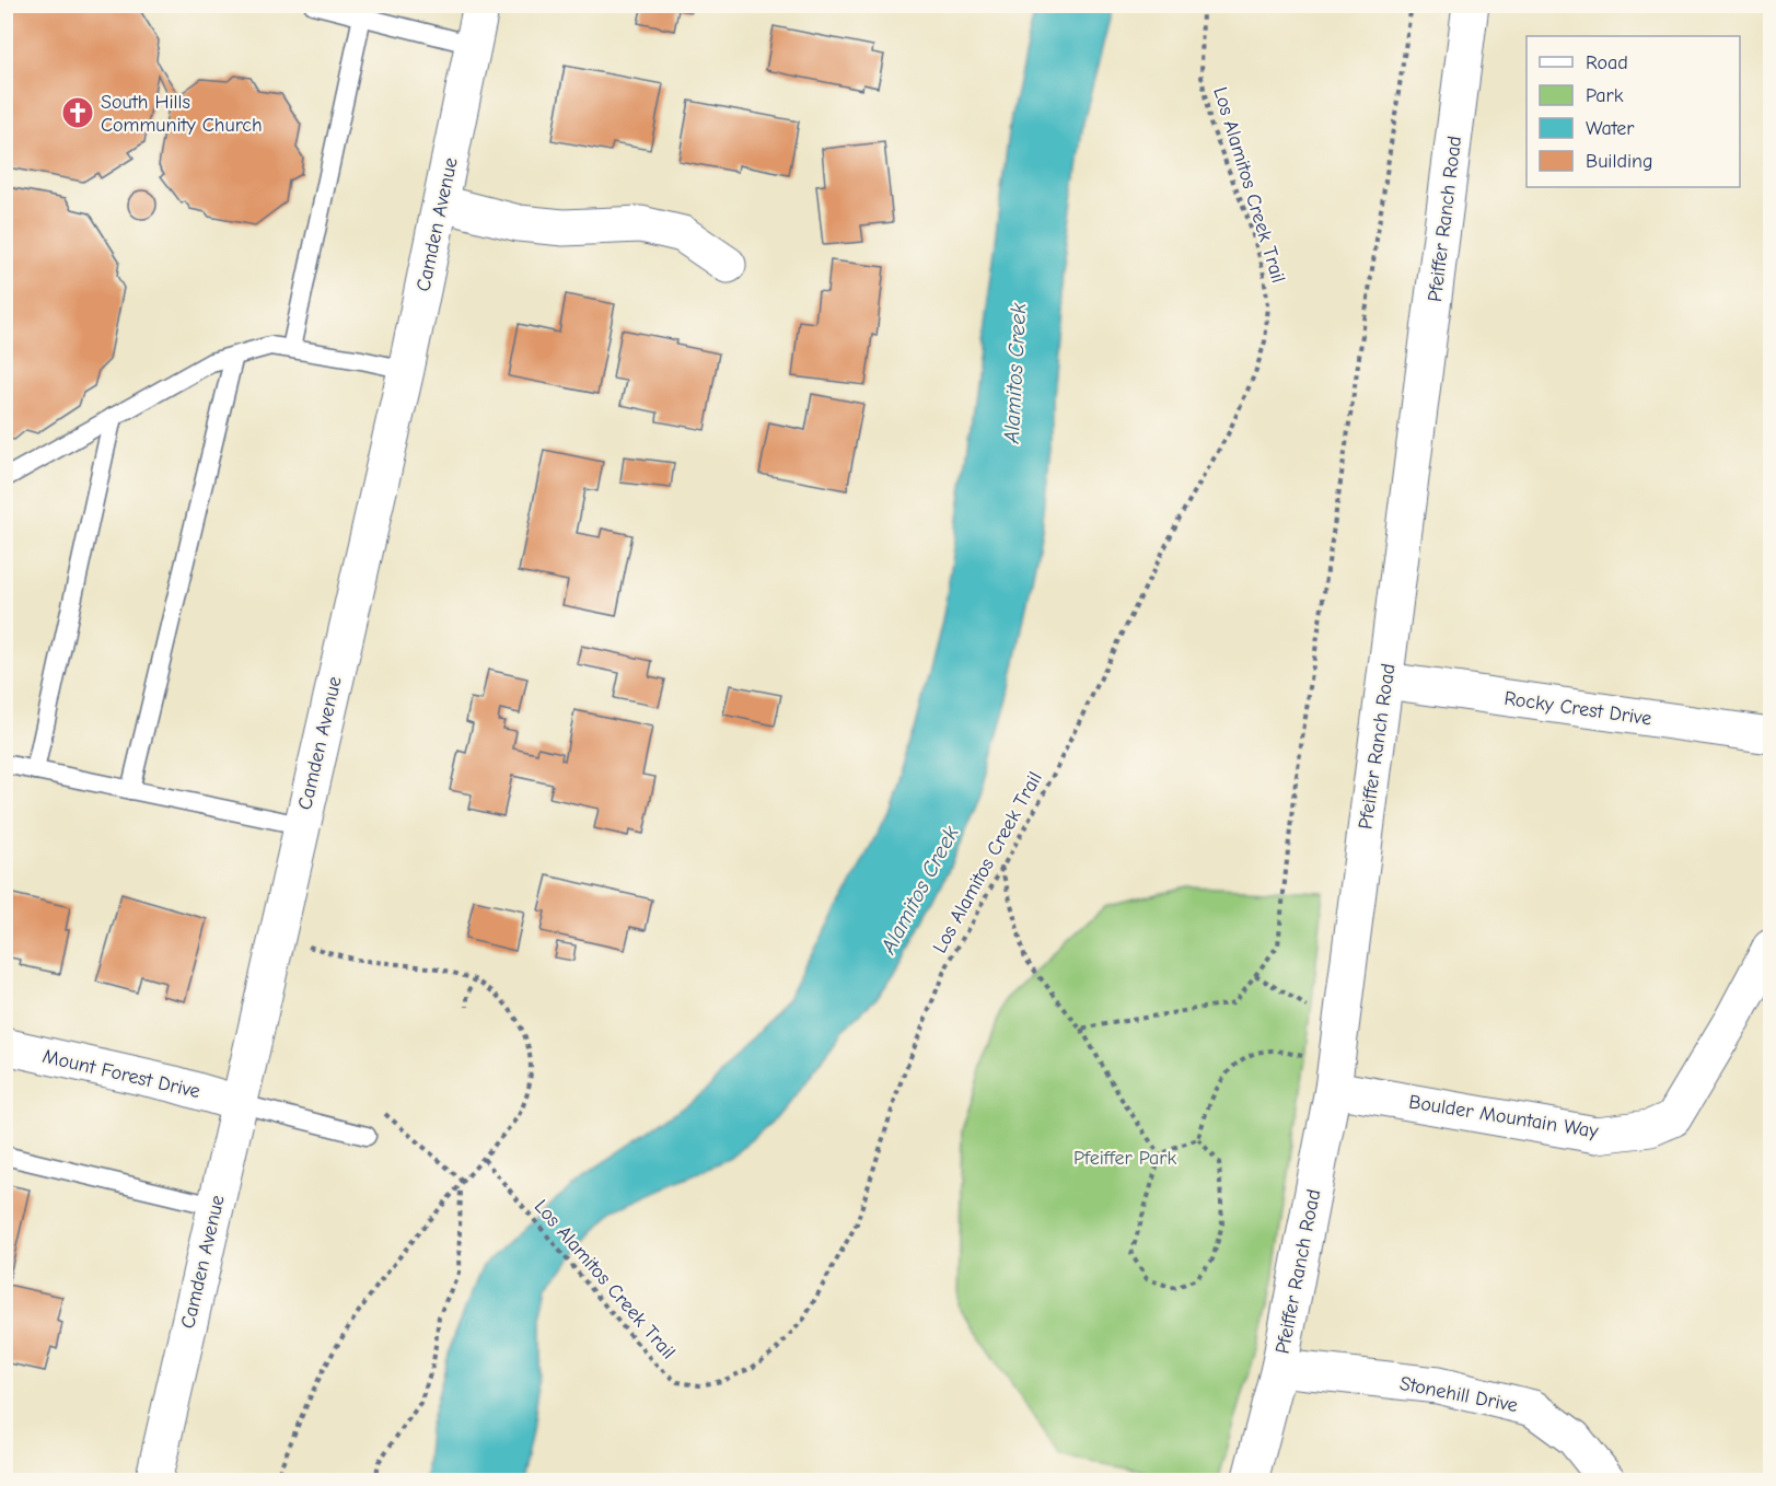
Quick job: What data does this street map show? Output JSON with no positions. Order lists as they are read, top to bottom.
{
  "streets": {
    "street": [
      "Pfeiffer Ranch Road",
      "Camden Avenue",
      "Rocky Crest Drive",
      "Mount Forest Drive",
      "Boulder Mountain Way",
      "Stonehill Drive"
    ],
    "path": ["Los Alamitos Creek Trail"]
  },
  "crossings": [
    ["Pfeiffer Ranch Road", "Rocky Crest Drive"],
    ["Pfeiffer Ranch Road", "Boulder Mountain Way"],
    ["Pfeiffer Ranch Road", "Stonehill Drive"],
    ["Camden Avenue", "Mount Forest Drive"]
  ],
  "water": ["Alamitos Creek"],
  "parks": ["Pfeiffer Park"],
  "places": {
    "church": ["South Hills Community Church"]
  },
  "legend": [
    "Road",
    "Park",
    "Water",
    "Building"
  ]
}
